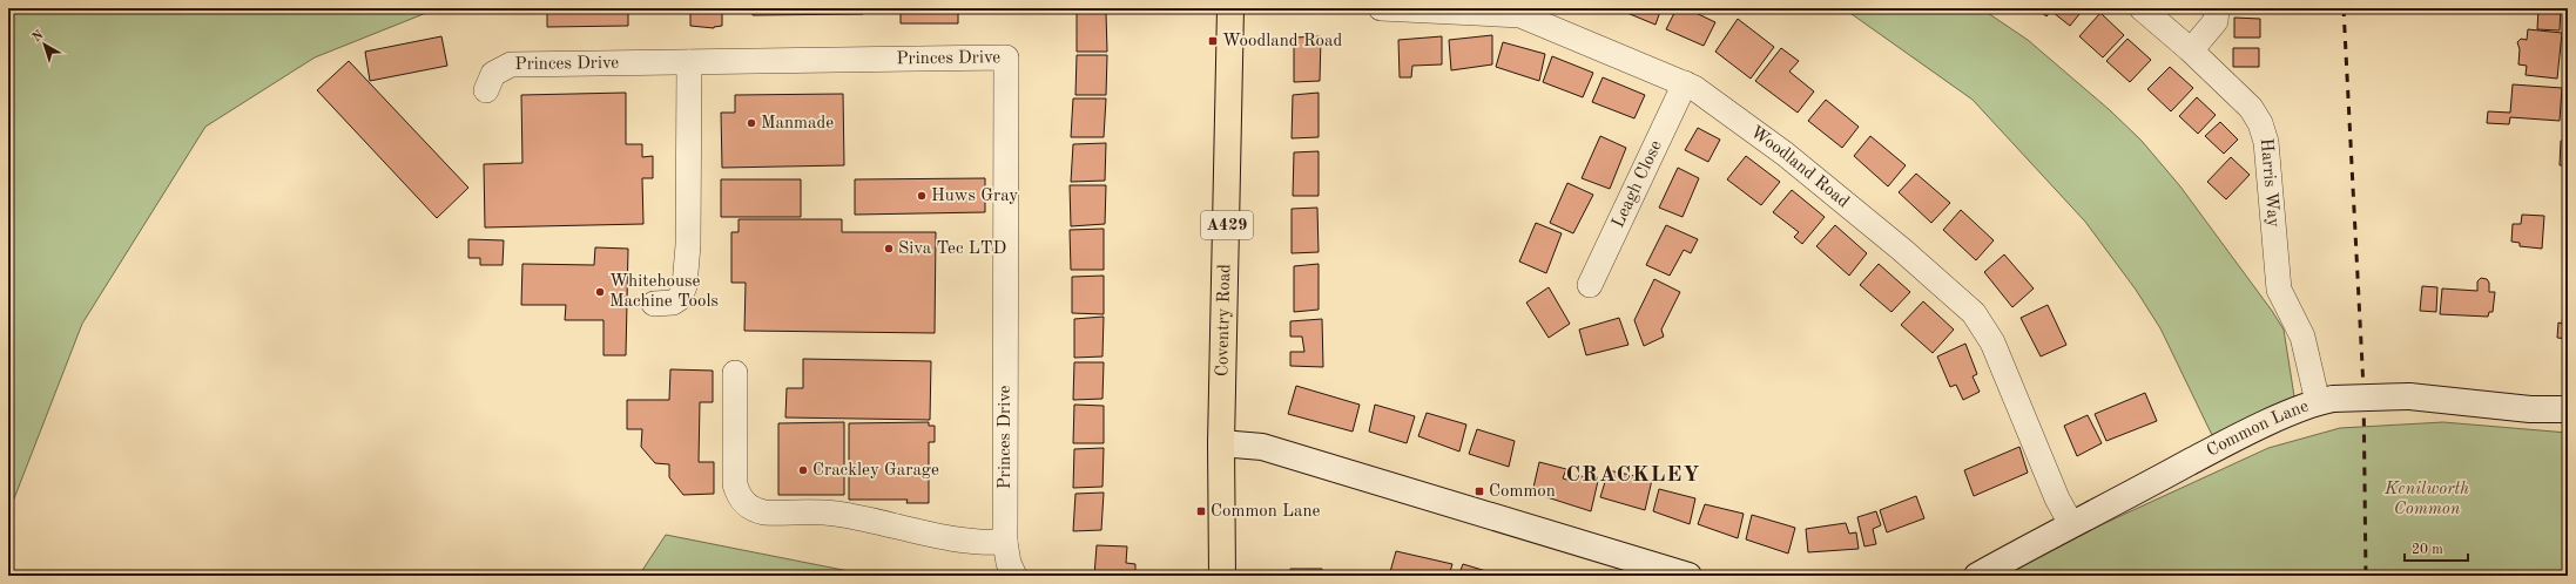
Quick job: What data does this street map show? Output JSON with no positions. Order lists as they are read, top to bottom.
{
  "streets": {
    "main road": ["A429", "Coventry Road"],
    "street": [
      "Princes Drive",
      "Woodland Road",
      "Harris Way",
      "Leagh Close",
      "Common Lane"
    ]
  },
  "crossings": [
    ["Woodland Road", "Leagh Close"],
    ["Woodland Road", "Common Lane"],
    ["Harris Way", "Common Lane"]
  ],
  "districts": ["CRACKLEY"],
  "parks": ["Kenilworth Common"],
  "places": {
    "transit": ["Woodland Road", "Common", "Common Lane"],
    "other": [
      "Manmade",
      "Huws Gray",
      "Siva Tec LTD",
      "Whitehouse Machine Tools",
      "Crackley Garage"
    ]
  },
  "scale_bar": "20 m",
  "north": "top left"
}
